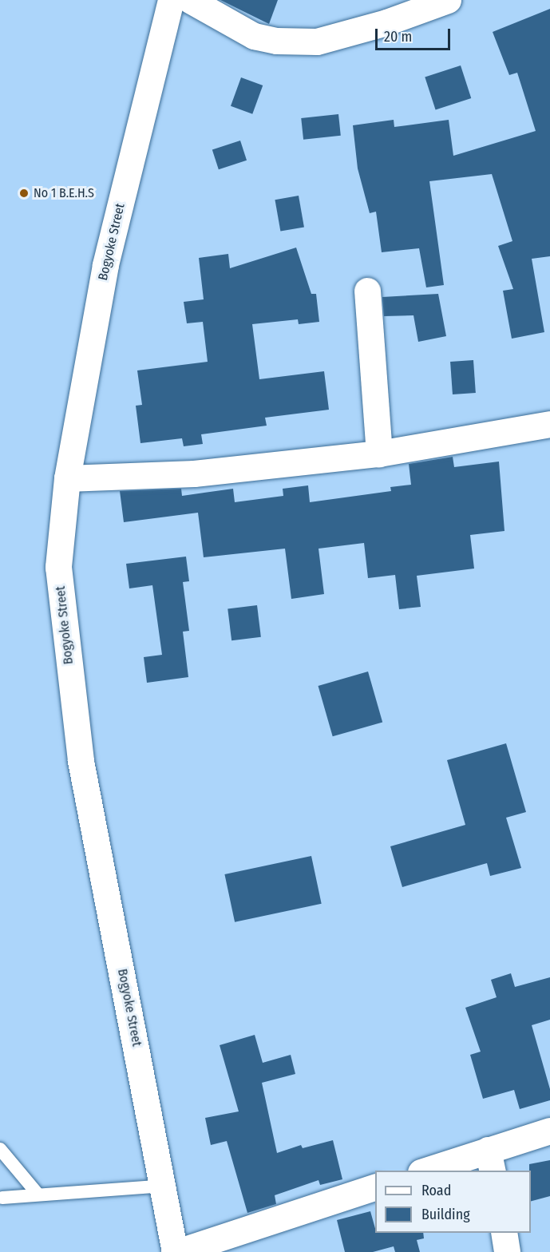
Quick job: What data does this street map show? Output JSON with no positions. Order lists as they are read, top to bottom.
{
  "streets": {
    "street": ["Bogyoke Street"]
  },
  "places": ["No 1 B.E.H.S"],
  "legend": ["Road", "Building"],
  "scale_bar": "20 m"
}
